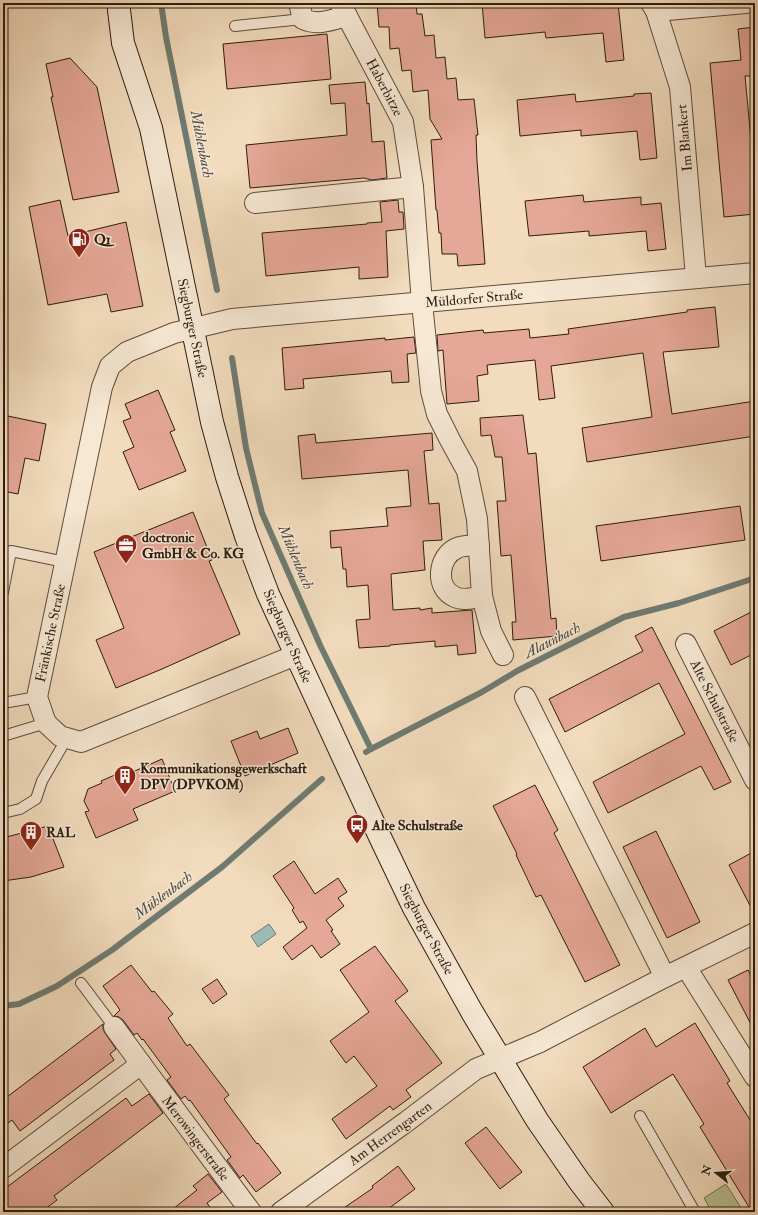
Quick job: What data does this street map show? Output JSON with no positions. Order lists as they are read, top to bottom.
{
  "streets": {
    "main road": ["Siegburger Straße"],
    "street": [
      "Haberbitze",
      "Im Blankert",
      "Müldorfer Straße",
      "Fränkische Straße",
      "Alte Schulstraße",
      "Am Herrengarten",
      "Merowingerstraße"
    ]
  },
  "crossings": [
    ["Haberbitze", "Müldorfer Straße"],
    ["Im Blankert", "Müldorfer Straße"],
    ["Müldorfer Straße", "Siegburger Straße"],
    ["Müldorfer Straße", "Fränkische Straße"],
    ["Siegburger Straße", "Fränkische Straße"],
    ["Siegburger Straße", "Am Herrengarten"]
  ],
  "water": ["Mühlenbach", "Alaunbach"],
  "places": {
    "fuel station": ["Q1"],
    "office": ["doctronic GmbH & Co. KG"],
    "building": ["Kommunikationsgewerkschaft DPV (DPVKOM)", "RAL"],
    "bus stop": ["Alte Schulstraße"]
  },
  "north": "left"
}
